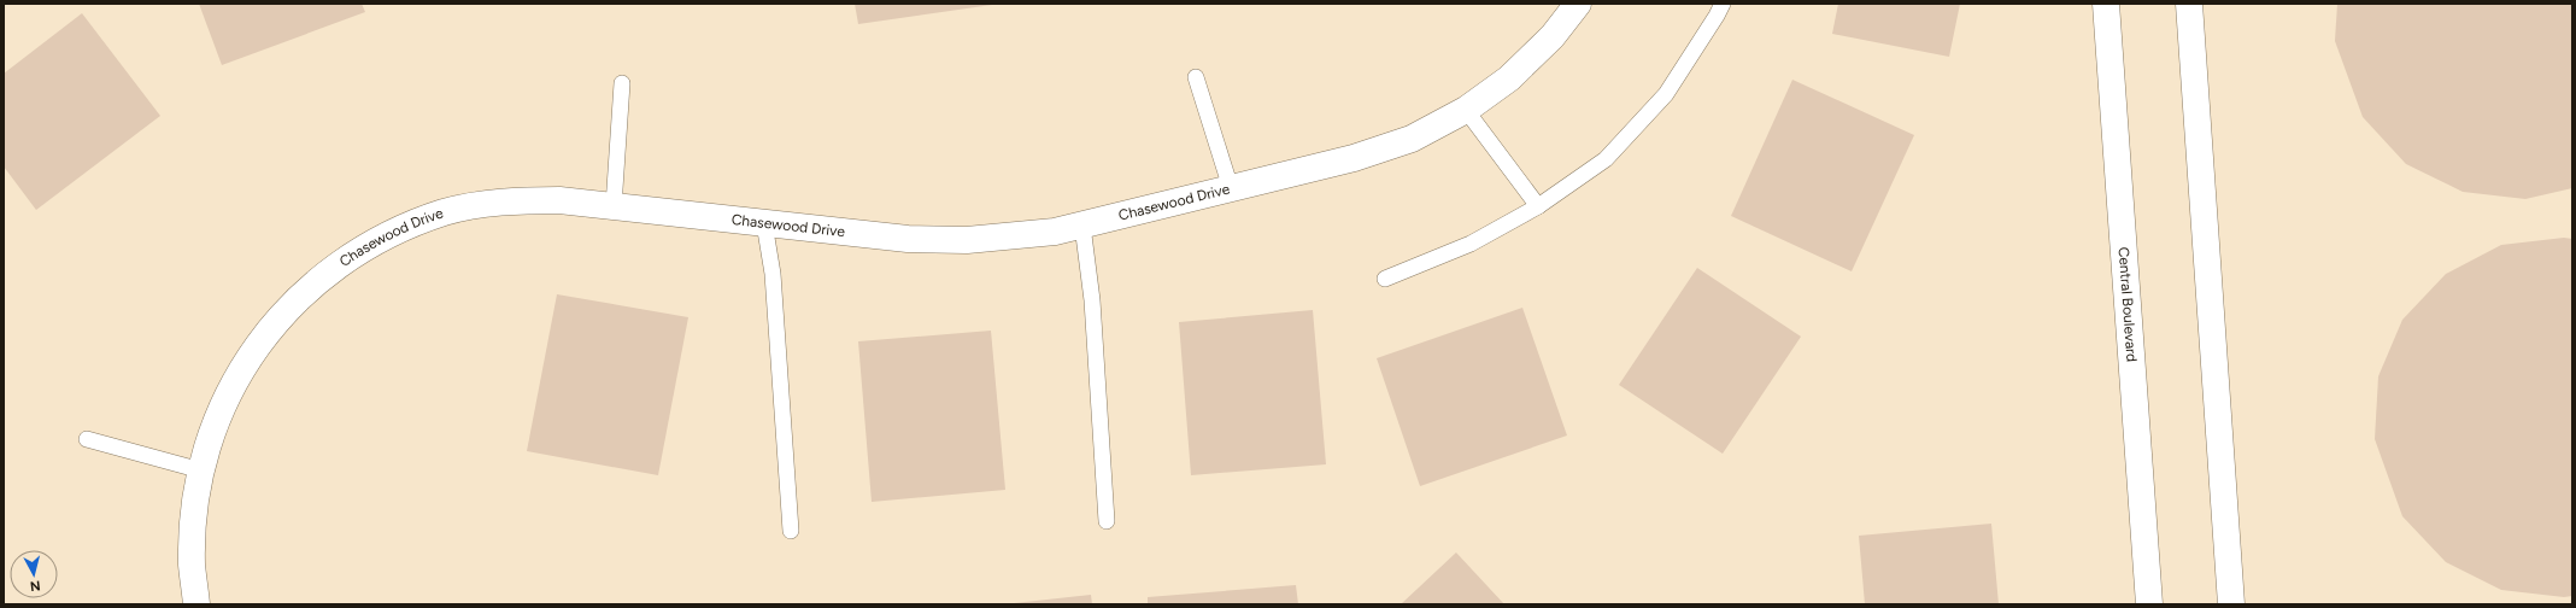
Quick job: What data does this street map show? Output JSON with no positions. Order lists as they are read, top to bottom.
{
  "streets": {
    "street": ["Chasewood Drive", "Central Boulevard"]
  },
  "north": "bottom"
}
